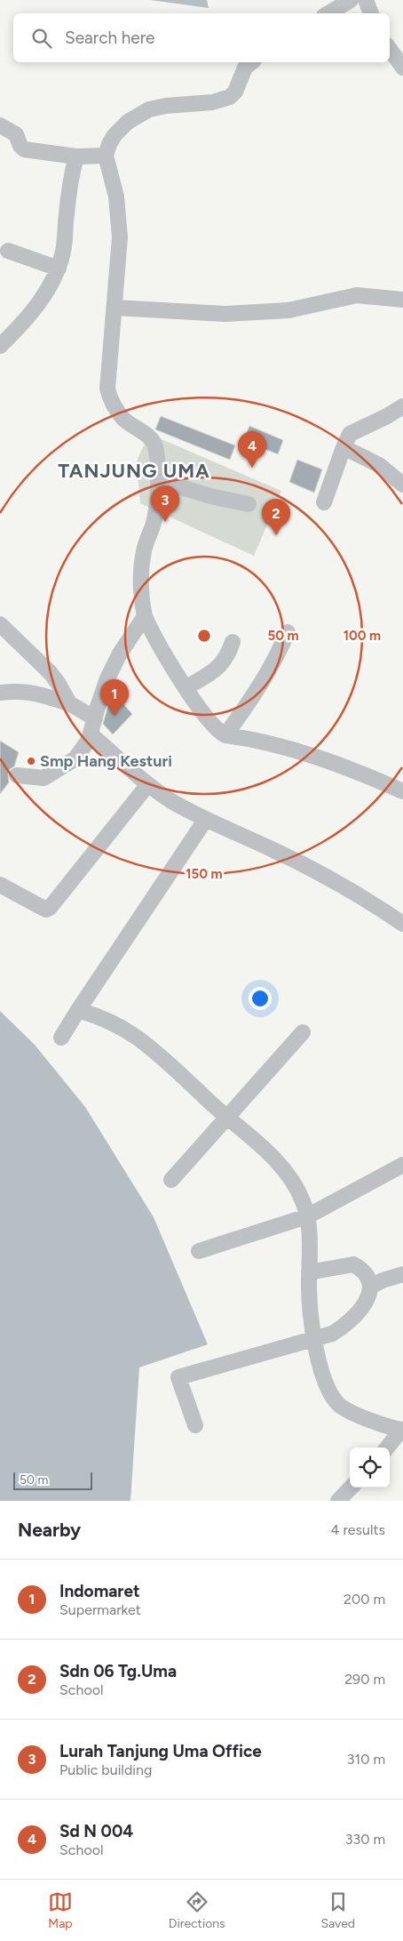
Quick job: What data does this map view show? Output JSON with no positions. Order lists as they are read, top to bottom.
{
  "districts": ["TANJUNG UMA"],
  "places": ["Smp Hang Kesturi"],
  "scale_bar": "50 m",
  "page": {
    "search": "Search here",
    "pins": [
      "4",
      "3",
      "2",
      "1"
    ],
    "scale": "50 m",
    "heading": ["Nearby", "4 results"],
    "list": [
      {
        "mark": "1",
        "name": "Indomaret",
        "note": "Supermarket",
        "value": "200 m"
      },
      {
        "mark": "2",
        "name": "Sdn 06 Tg.Uma",
        "note": "School",
        "value": "290 m"
      },
      {
        "mark": "3",
        "name": "Lurah Tanjung Uma Office",
        "note": "Public building",
        "value": "310 m"
      },
      {
        "mark": "4",
        "name": "Sd N 004",
        "note": "School",
        "value": "330 m"
      }
    ],
    "nav": ["Map", "Directions", "Saved"]
  },
  "rings": ["50 m", "100 m", "150 m"]
}
